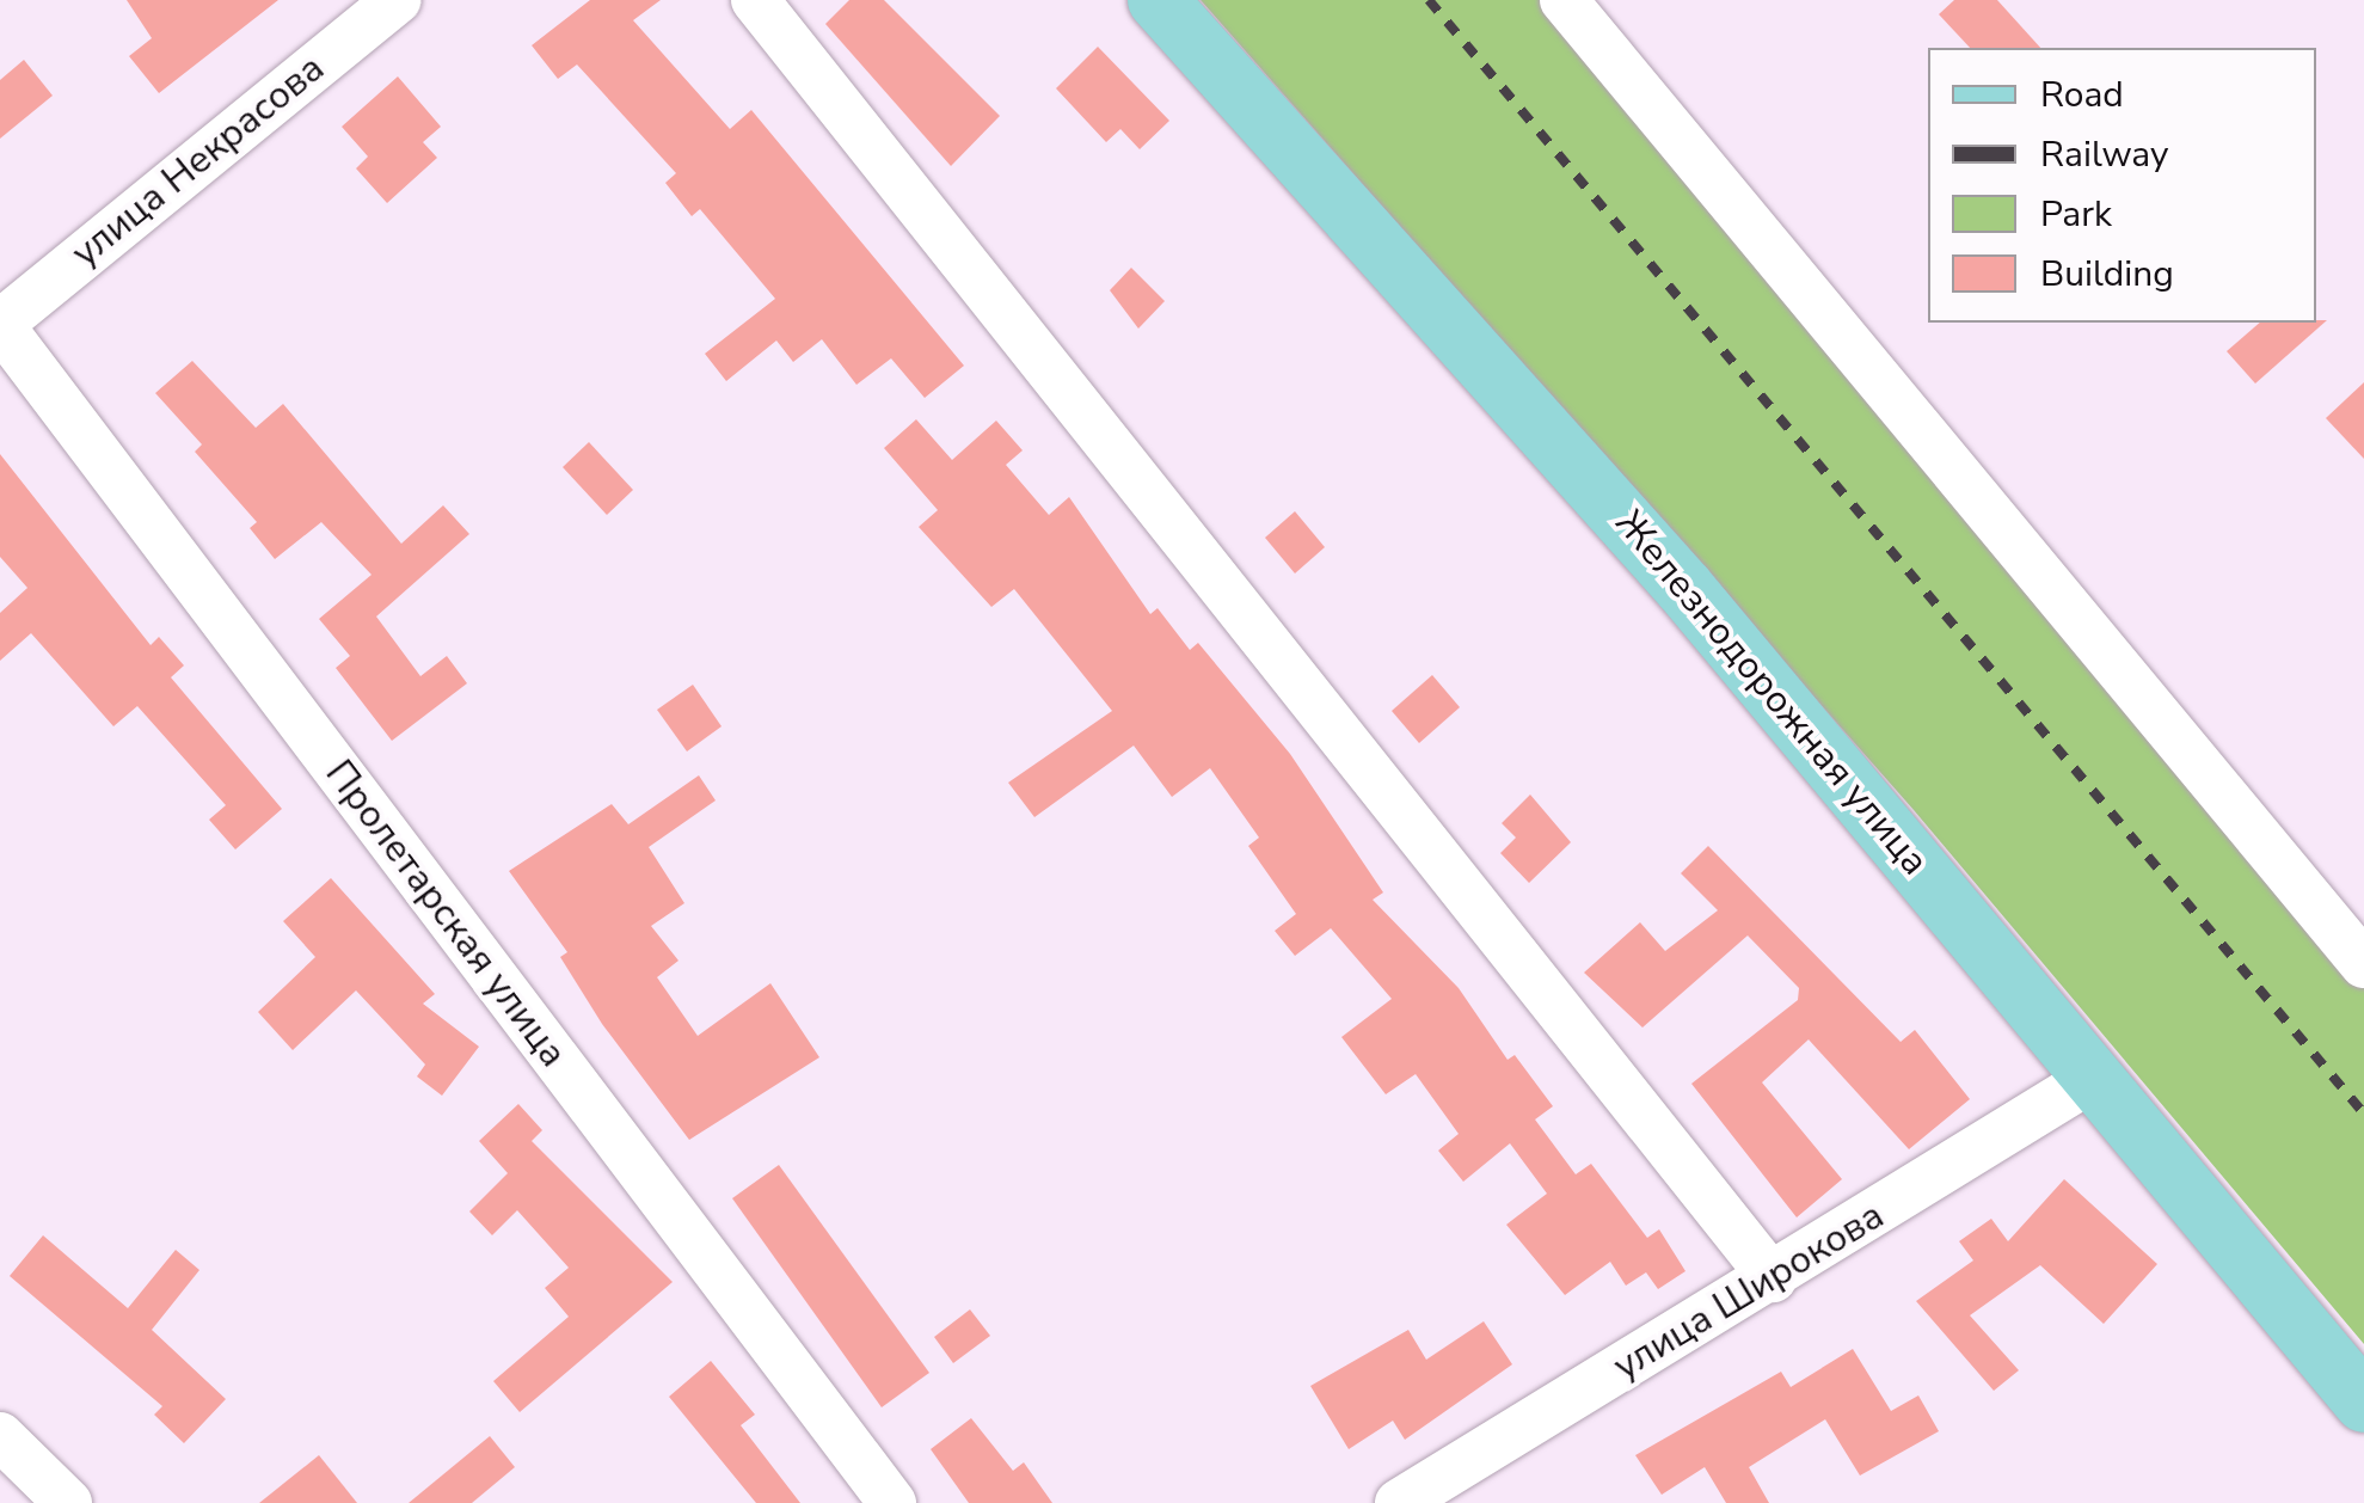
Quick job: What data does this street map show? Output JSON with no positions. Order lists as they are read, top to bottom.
{
  "streets": {
    "main road": ["Железнодорожная улица"],
    "street": ["улица Некрасова", "Пролетарская улица", "улица Широкова"]
  },
  "crossings": [
    ["улица Некрасова", "Пролетарская улица"],
    ["Железнодорожная улица", "улица Широкова"]
  ],
  "legend": [
    "Road",
    "Railway",
    "Park",
    "Building"
  ]
}
